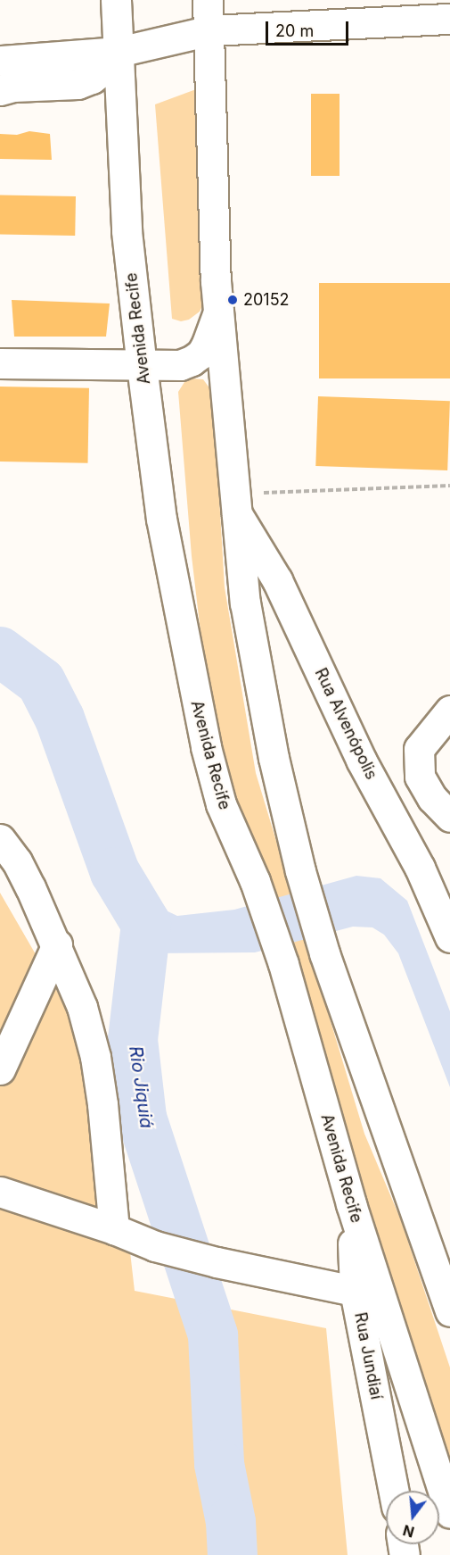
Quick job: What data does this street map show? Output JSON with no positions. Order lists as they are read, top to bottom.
{
  "streets": {
    "main road": ["Avenida Recife", "Rua Alvenópolis", "Rua Jundiaí"]
  },
  "crossings": [
    ["Avenida Recife", "Rua Jundiaí"]
  ],
  "water": ["Rio Jiquiá"],
  "places": ["20152"],
  "scale_bar": "20 m",
  "north": "bottom"
}
